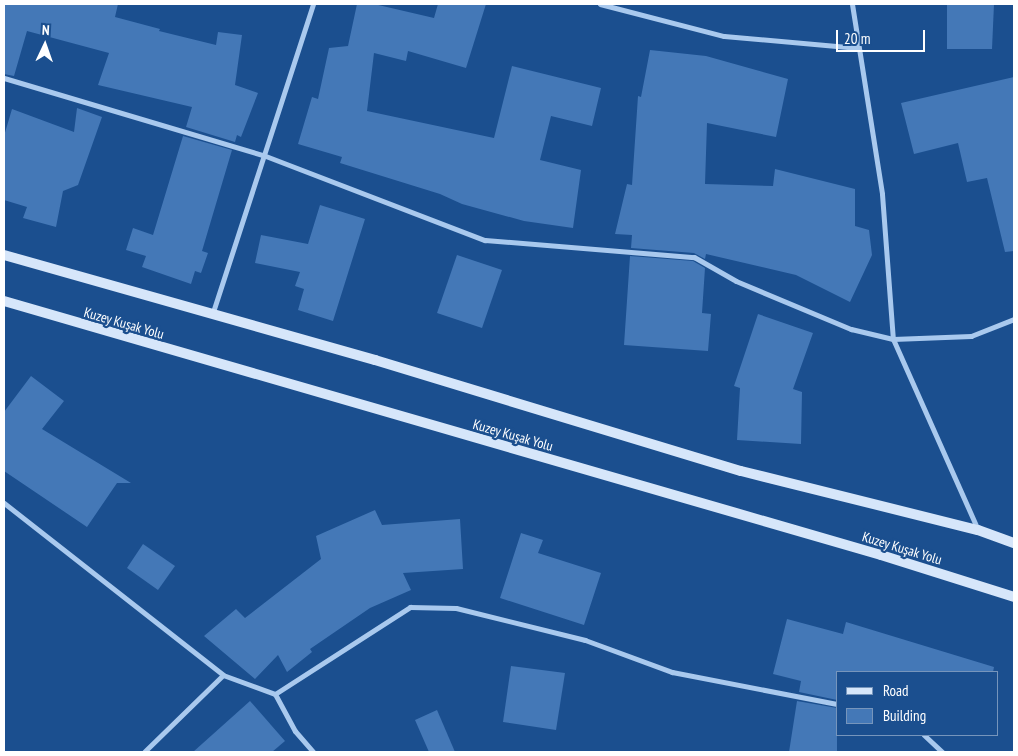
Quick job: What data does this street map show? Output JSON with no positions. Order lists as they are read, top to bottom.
{
  "streets": {
    "main road": ["Kuzey Kuşak Yolu"]
  },
  "legend": ["Road", "Building"],
  "scale_bar": "20 m",
  "north": "top"
}
